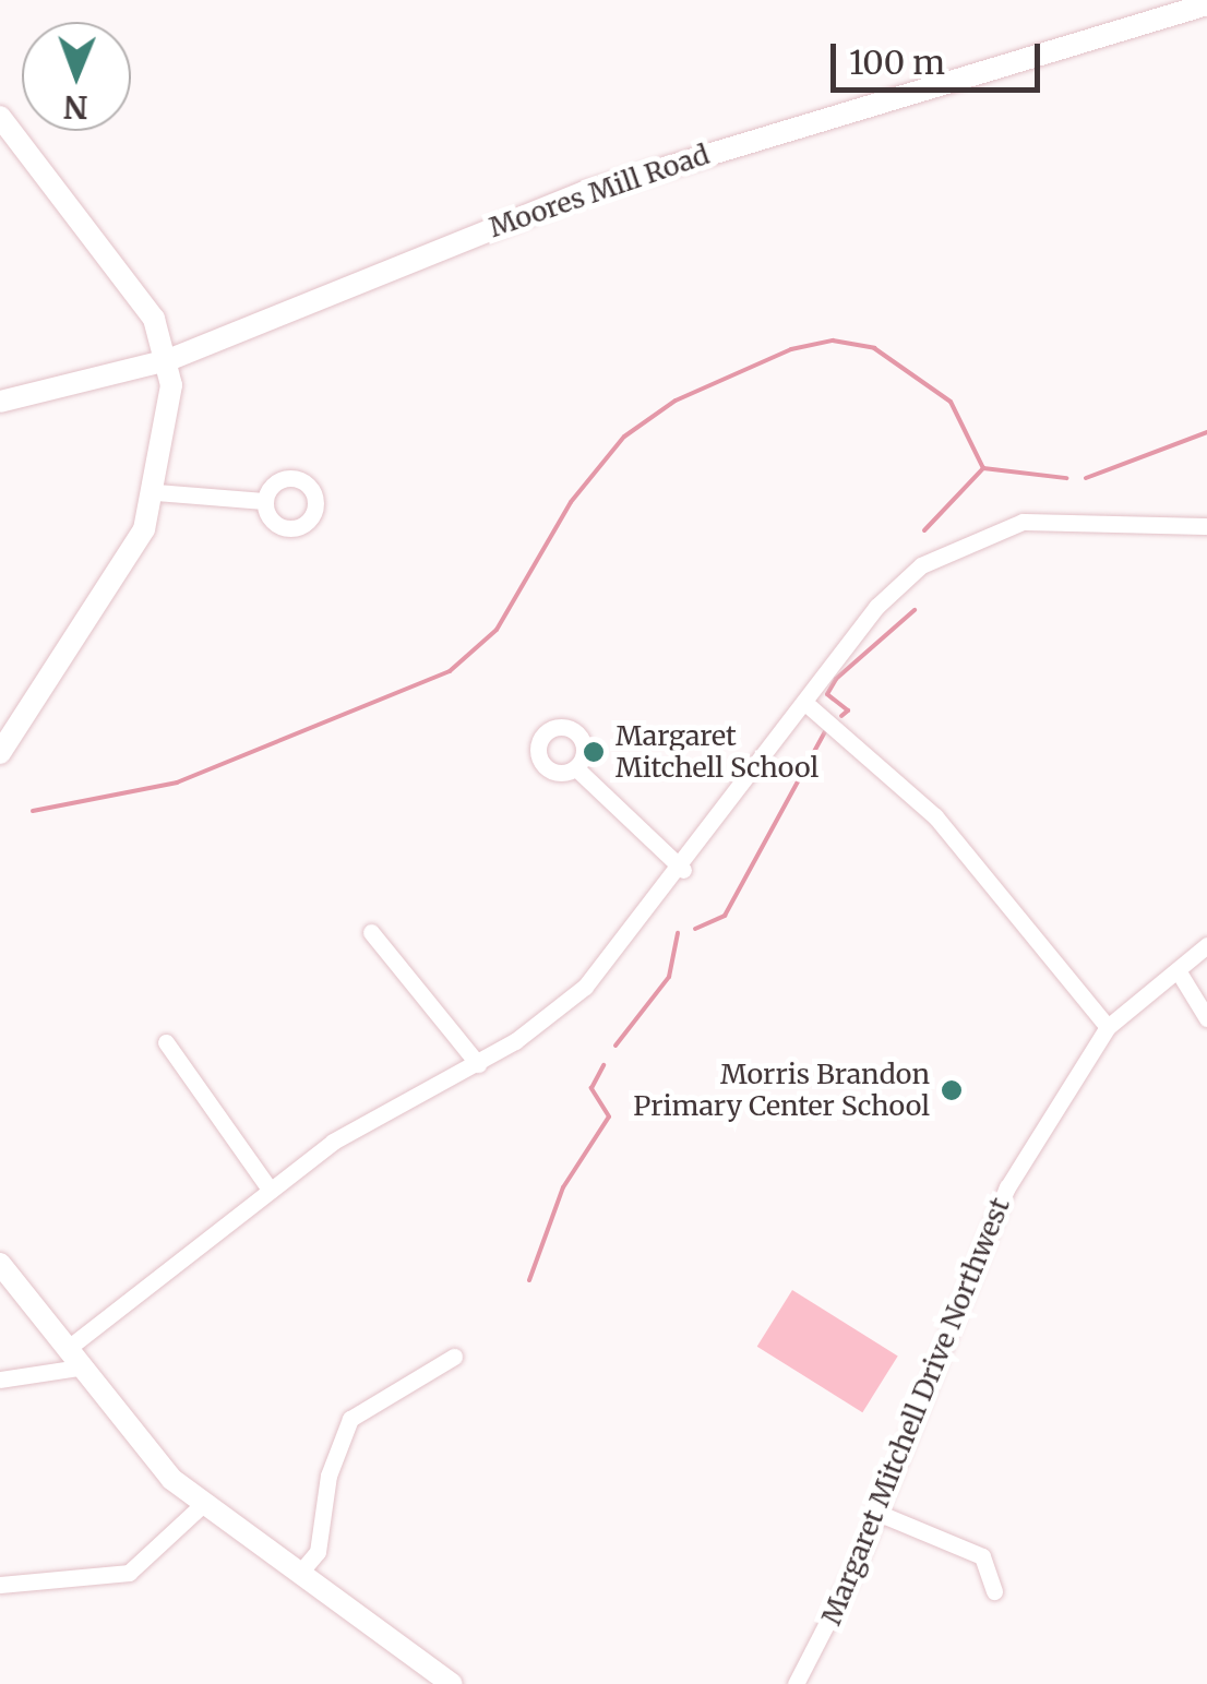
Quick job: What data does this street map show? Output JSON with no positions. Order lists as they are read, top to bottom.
{
  "streets": {
    "street": ["Moores Mill Road", "Margaret Mitchell Drive Northwest"]
  },
  "places": ["Margaret Mitchell School", "Morris Brandon Primary Center School"],
  "scale_bar": "100 m",
  "north": "bottom"
}
